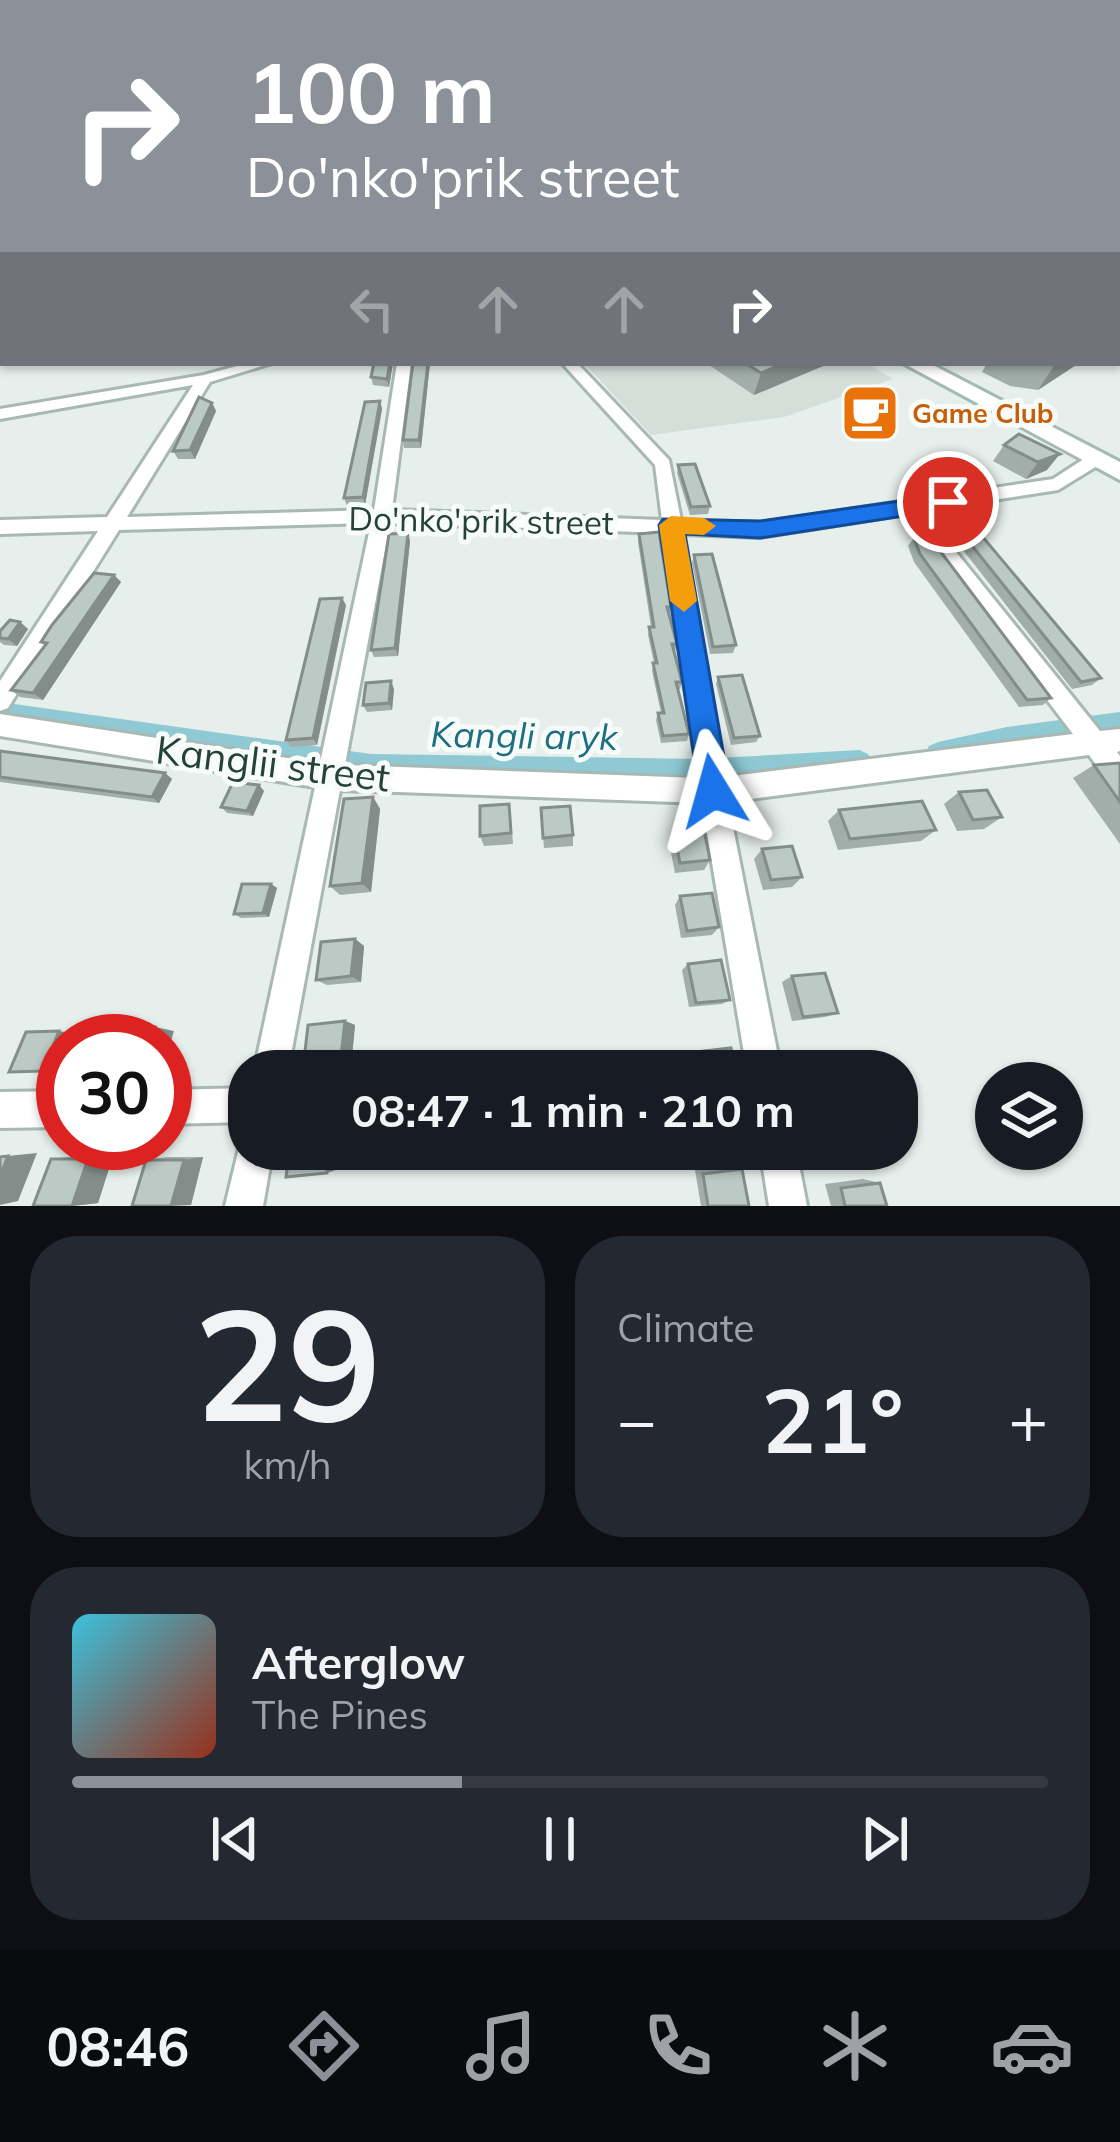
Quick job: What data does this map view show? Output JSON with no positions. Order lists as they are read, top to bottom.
{
  "streets": {
    "street": ["Do'nko'prik street", "Kanglii street"]
  },
  "water": ["Kangli aryk"],
  "places": {
    "cafe": ["Game Club"]
  },
  "page": {
    "turn": ["100 m", "Do'nko'prik street"],
    "limit": "30",
    "trip": "08:47 · 1 min · 210 m",
    "tile": [
      ["29", "km/h"],
      "Climate"
    ],
    "heat": ["−", "21°", "+"],
    "song": ["Afterglow", "The Pines"],
    "tabs": "08:46"
  }
}
